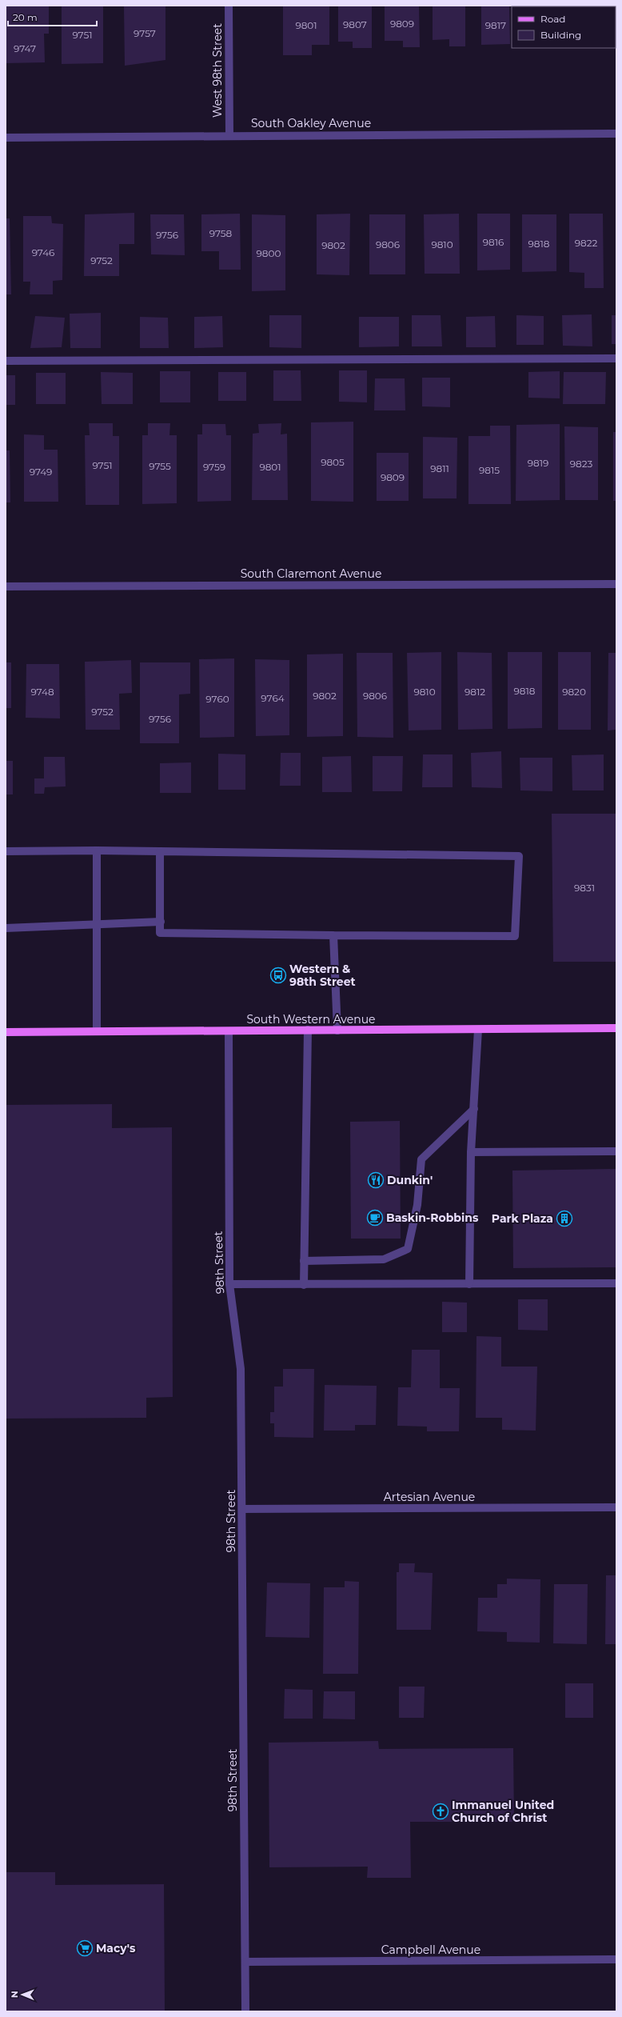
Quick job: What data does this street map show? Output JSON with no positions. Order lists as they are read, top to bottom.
{
  "streets": {
    "main road": ["South Western Avenue"],
    "street": [
      "West 98th Street",
      "South Oakley Avenue",
      "South Claremont Avenue",
      "98th Street",
      "Artesian Avenue",
      "Campbell Avenue"
    ]
  },
  "crossings": [
    ["West 98th Street", "South Oakley Avenue"],
    ["South Western Avenue", "98th Street"],
    ["98th Street", "Artesian Avenue"],
    ["98th Street", "Campbell Avenue"]
  ],
  "places": {
    "bus stop": ["Western & 98th Street"],
    "restaurant": ["Dunkin'"],
    "cafe": ["Baskin-Robbins"],
    "building": ["Park Plaza"],
    "church": ["Immanuel United Church of Christ"],
    "supermarket": ["Macy's"]
  },
  "house_numbers": [
    "9809",
    "9807",
    "9801",
    "9817",
    "9757",
    "9751",
    "9747",
    "9758",
    "9756",
    "9816",
    "9822",
    "9818",
    "9806",
    "9810",
    "9802",
    "9746",
    "9800",
    "9752",
    "9805",
    "9819",
    "9823",
    "9751",
    "9755",
    "9759",
    "9801",
    "9811",
    "9815",
    "9749",
    "9809",
    "9818",
    "9748",
    "9810",
    "9812",
    "9820",
    "9802",
    "9806",
    "9764",
    "9760",
    "9752",
    "9756",
    "9831"
  ],
  "legend": ["Road", "Building"],
  "scale_bar": "20 m",
  "north": "left"
}
